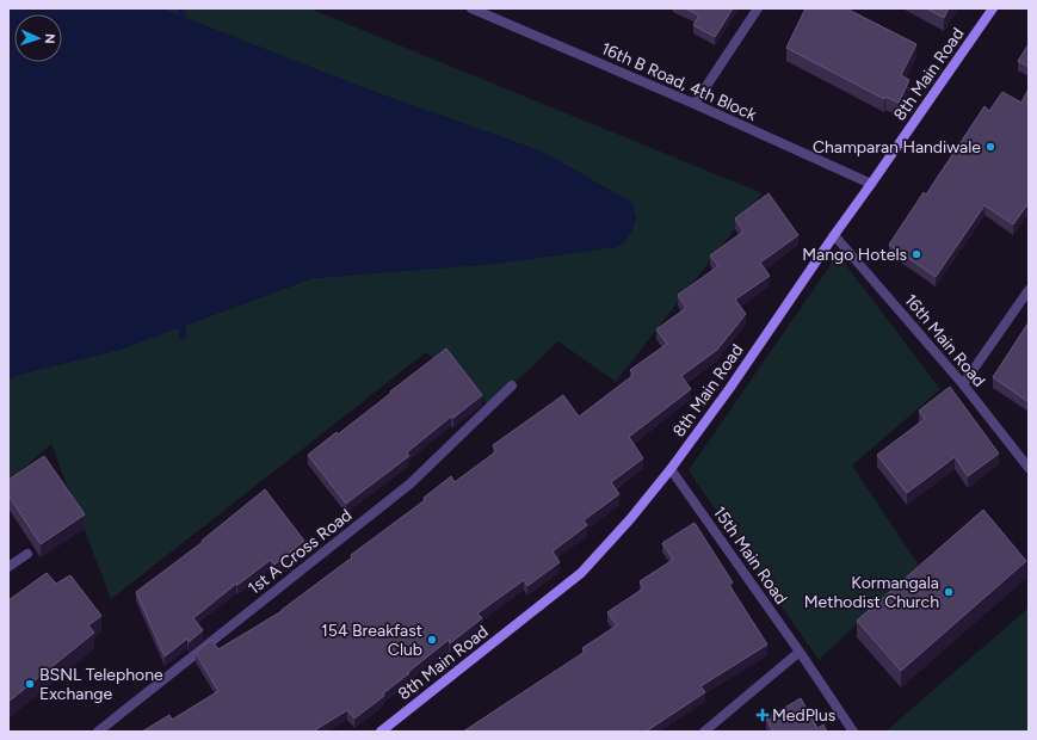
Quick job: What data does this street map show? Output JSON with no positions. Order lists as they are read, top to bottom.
{
  "streets": {
    "street": [
      "8th Main Road",
      "16th B Road, 4th Block",
      "16th Main Road",
      "1st A Cross Road",
      "15th Main Road"
    ]
  },
  "crossings": [
    ["8th Main Road", "16th B Road, 4th Block"],
    ["8th Main Road", "16th Main Road"],
    ["8th Main Road", "15th Main Road"]
  ],
  "places": {
    "other": [
      "Champaran Handiwale",
      "Mango Hotels",
      "Kormangala Methodist Church",
      "154 Breakfast Club",
      "BSNL Telephone Exchange"
    ],
    "health": ["MedPlus"]
  },
  "north": "right"
}
